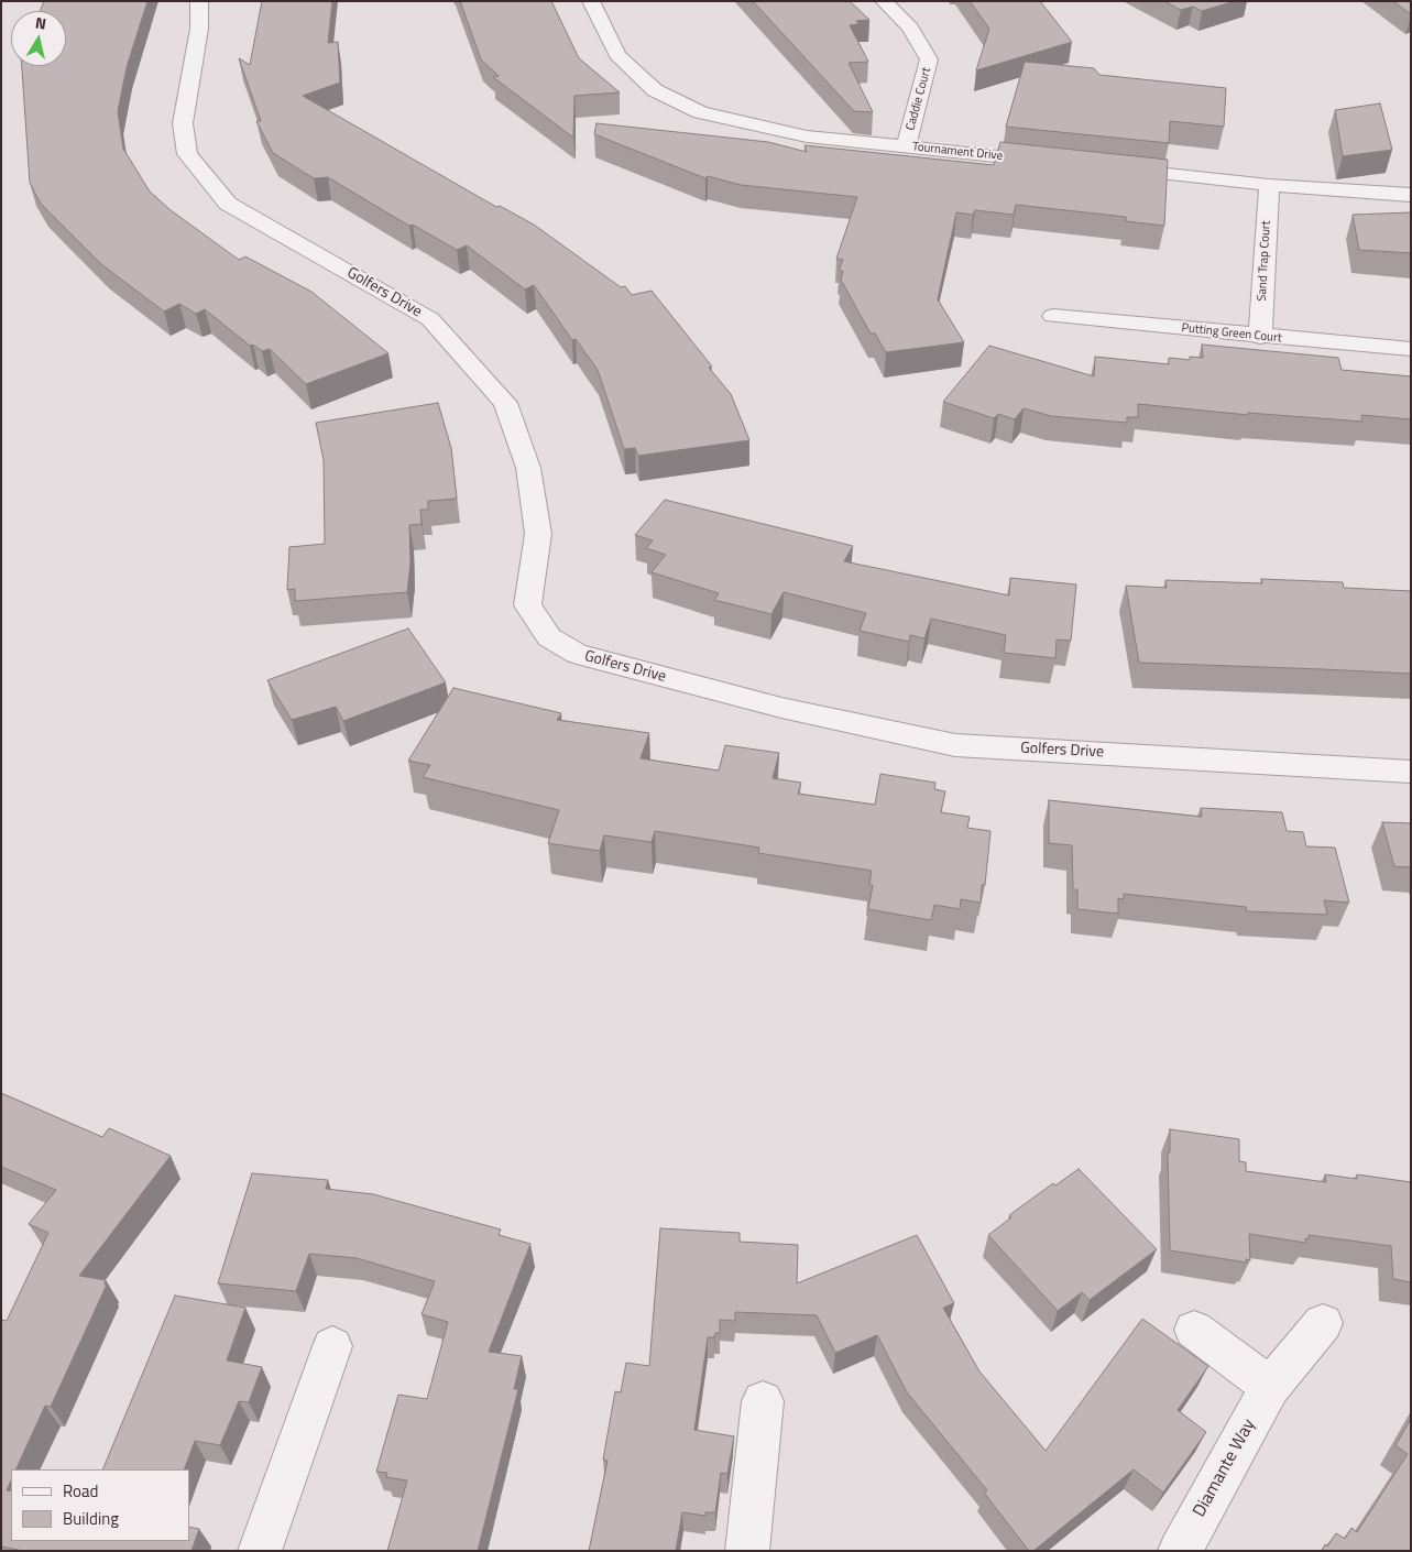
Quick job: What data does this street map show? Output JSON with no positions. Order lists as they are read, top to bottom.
{
  "streets": {
    "street": [
      "Caddie Court",
      "Tournament Drive",
      "Sand Trap Court",
      "Golfers Drive",
      "Putting Green Court",
      "Diamante Way"
    ]
  },
  "crossings": [
    ["Caddie Court", "Tournament Drive"],
    ["Sand Trap Court", "Putting Green Court"]
  ],
  "legend": ["Road", "Building"],
  "north": "top"
}
